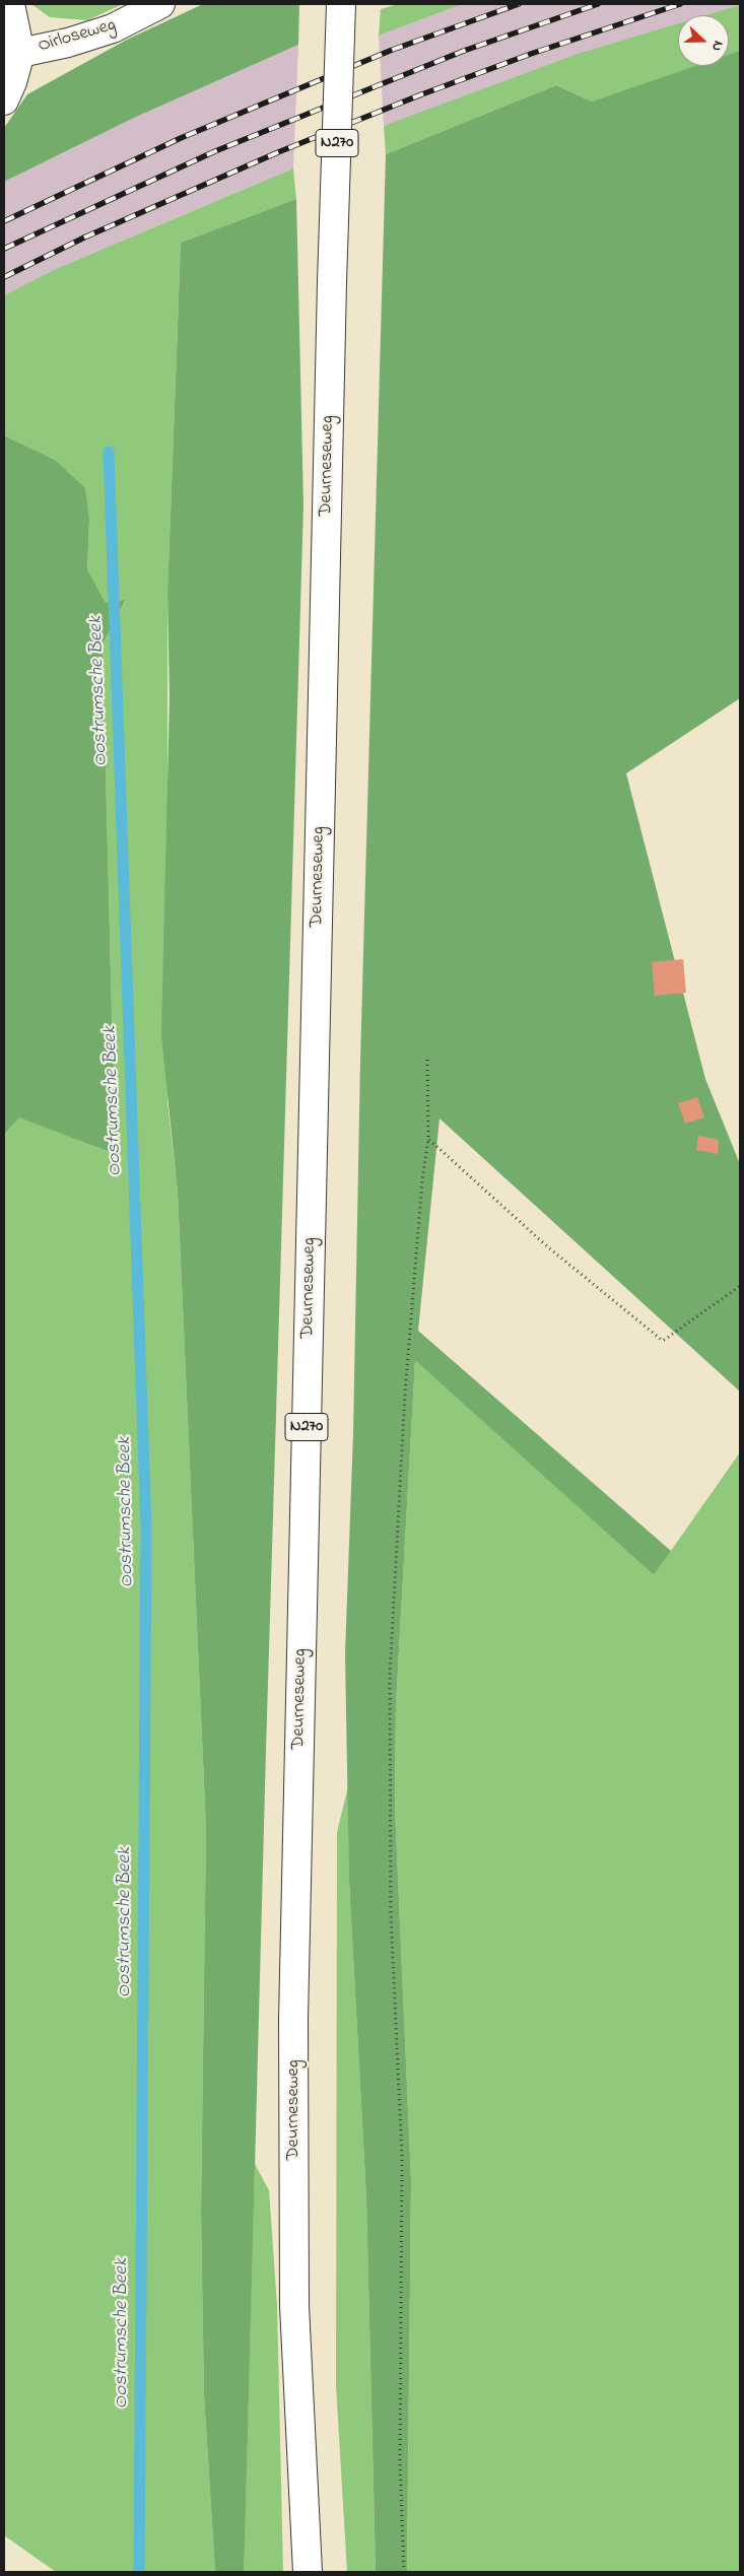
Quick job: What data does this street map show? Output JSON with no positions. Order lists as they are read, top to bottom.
{
  "streets": {
    "main road": ["Oirloseweg", "N270", "Deurneseweg"]
  },
  "water": ["Oostrumsche Beek"],
  "north": "right"
}
